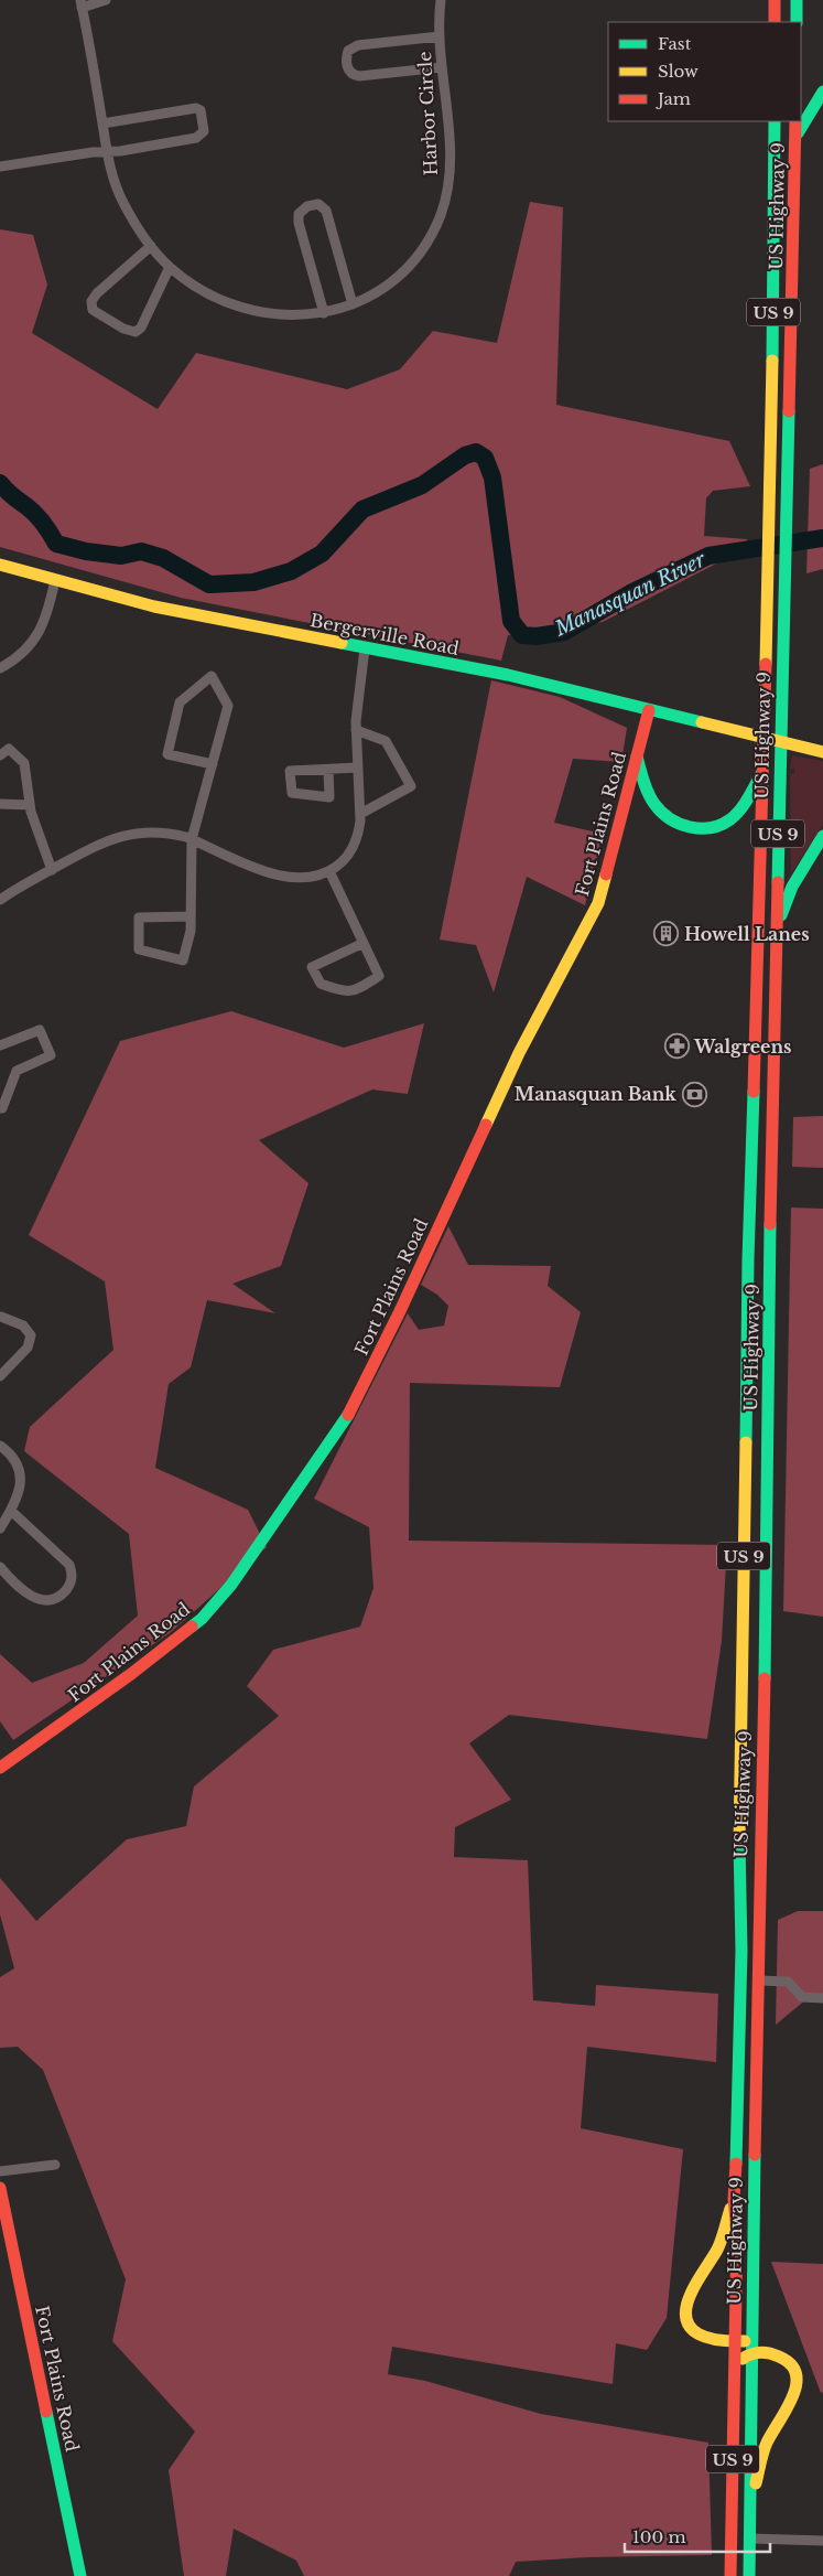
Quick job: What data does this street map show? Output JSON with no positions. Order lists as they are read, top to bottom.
{
  "streets": {
    "main road": [
      "US Highway 9",
      "US 9",
      "Bergerville Road",
      "Fort Plains Road"
    ],
    "street": ["Harbor Circle"]
  },
  "crossings": [
    ["US Highway 9", "Bergerville Road"],
    ["US Highway 9", "Fort Plains Road"],
    ["Bergerville Road", "Fort Plains Road"]
  ],
  "water": ["Manasquan River"],
  "places": {
    "building": ["Howell Lanes"],
    "pharmacy": ["Walgreens"],
    "bank": ["Manasquan Bank"]
  },
  "legend": ["Fast", "Slow", "Jam"],
  "scale_bar": "100 m"
}
